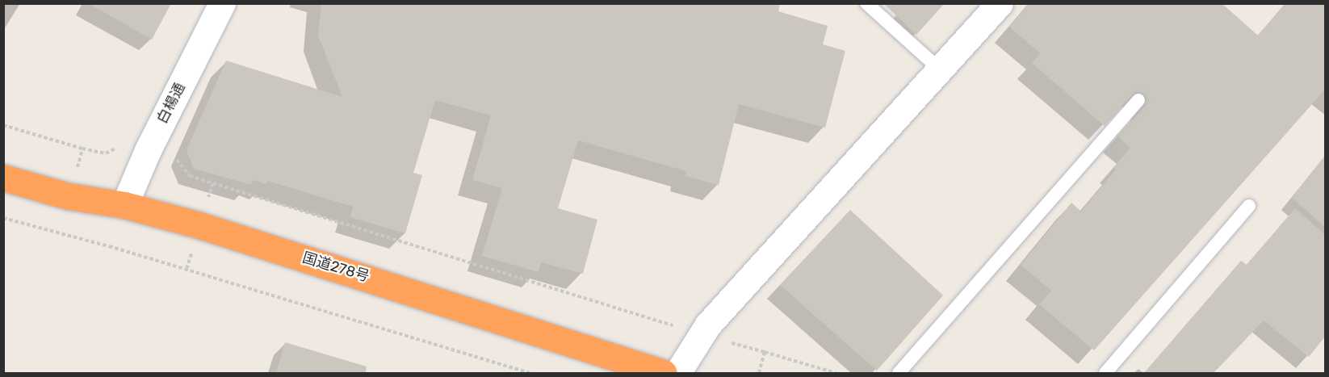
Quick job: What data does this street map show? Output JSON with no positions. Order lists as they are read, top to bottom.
{
  "streets": {
    "highway": ["国道278号"],
    "street": ["白楊通"]
  },
  "crossings": [
    ["白楊通", "国道278号"]
  ]
}
